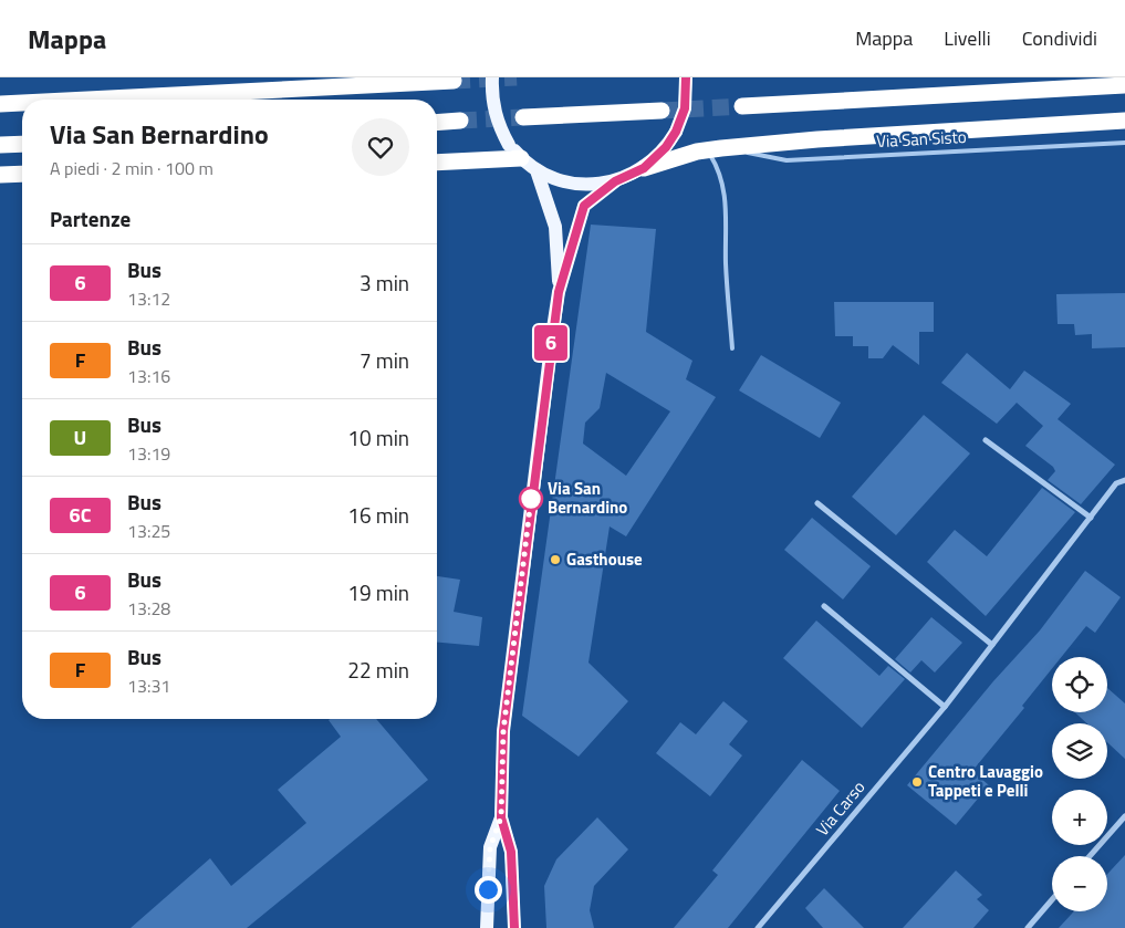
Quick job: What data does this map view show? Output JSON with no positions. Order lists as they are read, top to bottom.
{
  "streets": {
    "street": ["Via Carso"],
    "lane": ["Via San Sisto"]
  },
  "places": ["Via San Bernardino", "Gasthouse", "Centro Lavaggio Tappeti e Pelli"],
  "lines": ["bus line 6"],
  "page": {
    "header": "Mappa",
    "nav": ["Mappa", "Livelli", "Condividi"],
    "on_map": "6",
    "heading": [
      ["Via San Bernardino", "A piedi · 2 min · 100 m"],
      "Partenze"
    ],
    "list": [
      {
        "mark": "6",
        "name": "Bus",
        "note": "13:12",
        "value": "3 min"
      },
      {
        "mark": "F",
        "name": "Bus",
        "note": "13:16",
        "value": "7 min"
      },
      {
        "mark": "U",
        "name": "Bus",
        "note": "13:19",
        "value": "10 min"
      },
      {
        "mark": "6C",
        "name": "Bus",
        "note": "13:25",
        "value": "16 min"
      },
      {
        "mark": "6",
        "name": "Bus",
        "note": "13:28",
        "value": "19 min"
      },
      {
        "mark": "F",
        "name": "Bus",
        "note": "13:31",
        "value": "22 min"
      }
    ],
    "map_buttons": ["+", "−"]
  }
}
